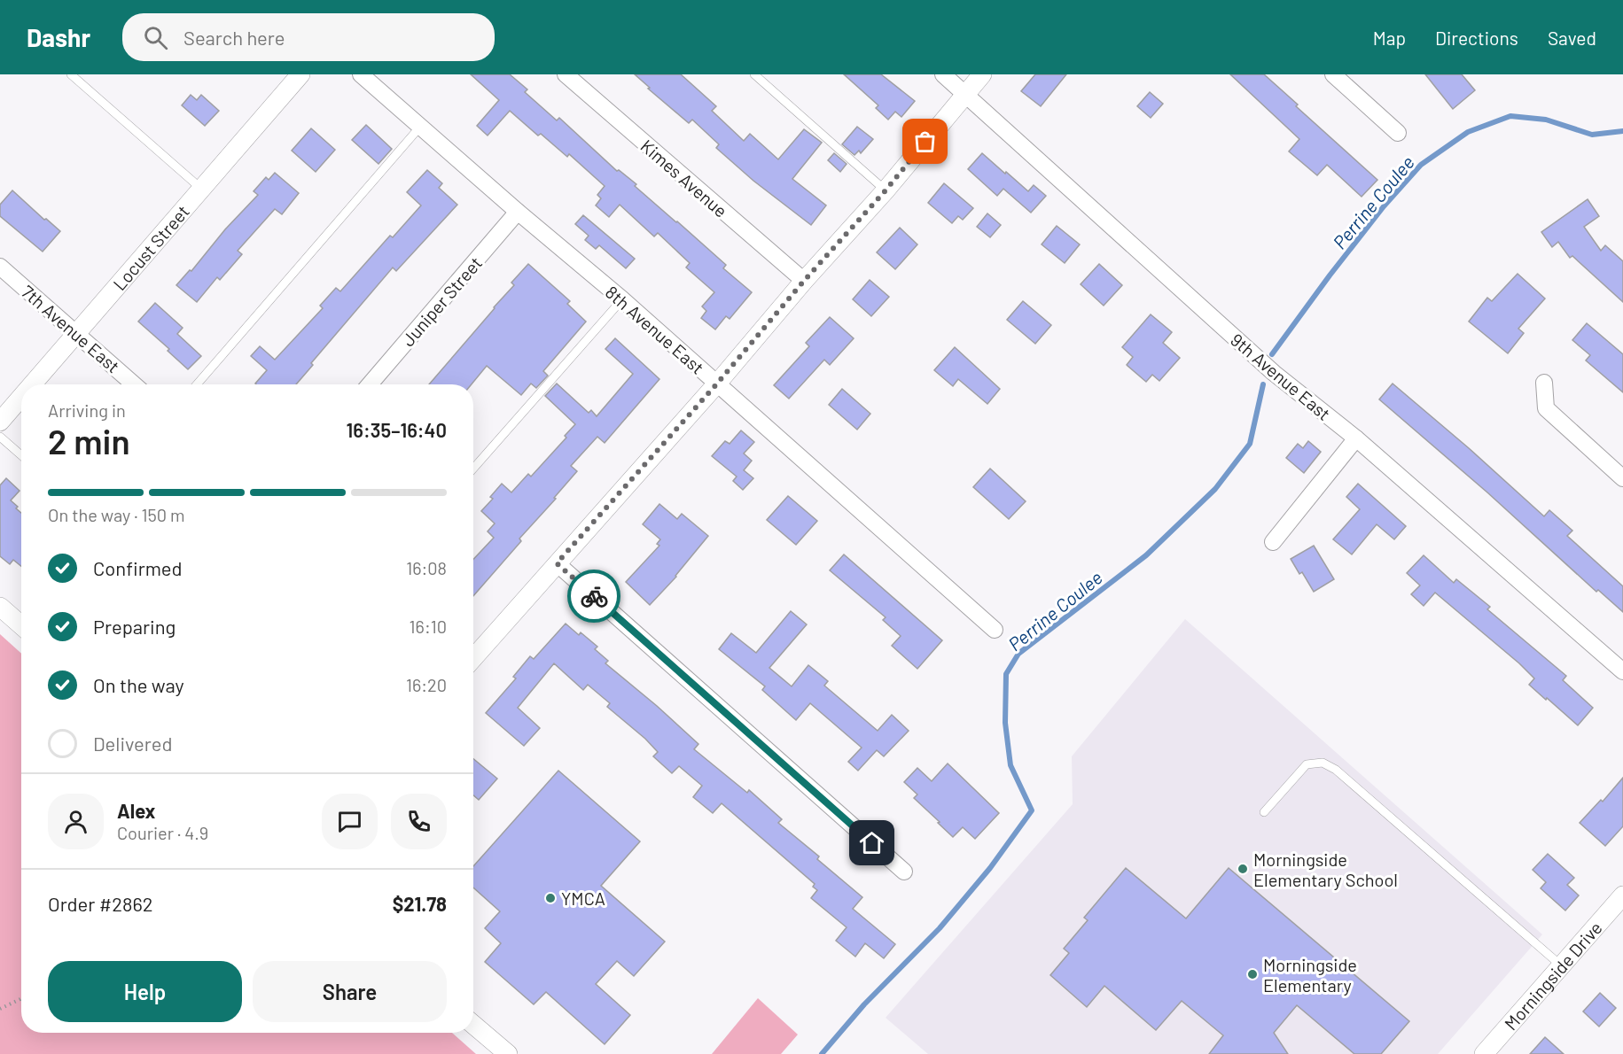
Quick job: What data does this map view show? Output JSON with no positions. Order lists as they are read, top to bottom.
{
  "streets": {
    "street": [
      "Kimes Avenue",
      "Locust Street",
      "Juniper Street",
      "7th Avenue East",
      "8th Avenue East",
      "9th Avenue East",
      "Morningside Drive"
    ]
  },
  "crossings": [
    ["Locust Street", "7th Avenue East"],
    ["Juniper Street", "8th Avenue East"]
  ],
  "water": ["Perrine Coulee"],
  "places": ["Morningside Elementary School", "YMCA", "Morningside Elementary"],
  "page": {
    "header": "Dashr",
    "search": "Search here",
    "nav": ["Map", "Directions", "Saved"],
    "heading": ["2 min", "Arriving in", "16:35–16:40"],
    "panel": [
      "Alex",
      "Courier · 4.9",
      "Order #2862",
      "$21.78"
    ],
    "bar": "On the way · 150 m",
    "list": [
      ["Confirmed", "16:08"],
      ["Preparing", "16:10"],
      ["On the way", "16:20"],
      "Delivered"
    ],
    "buttons": ["Help", "Share"]
  }
}
